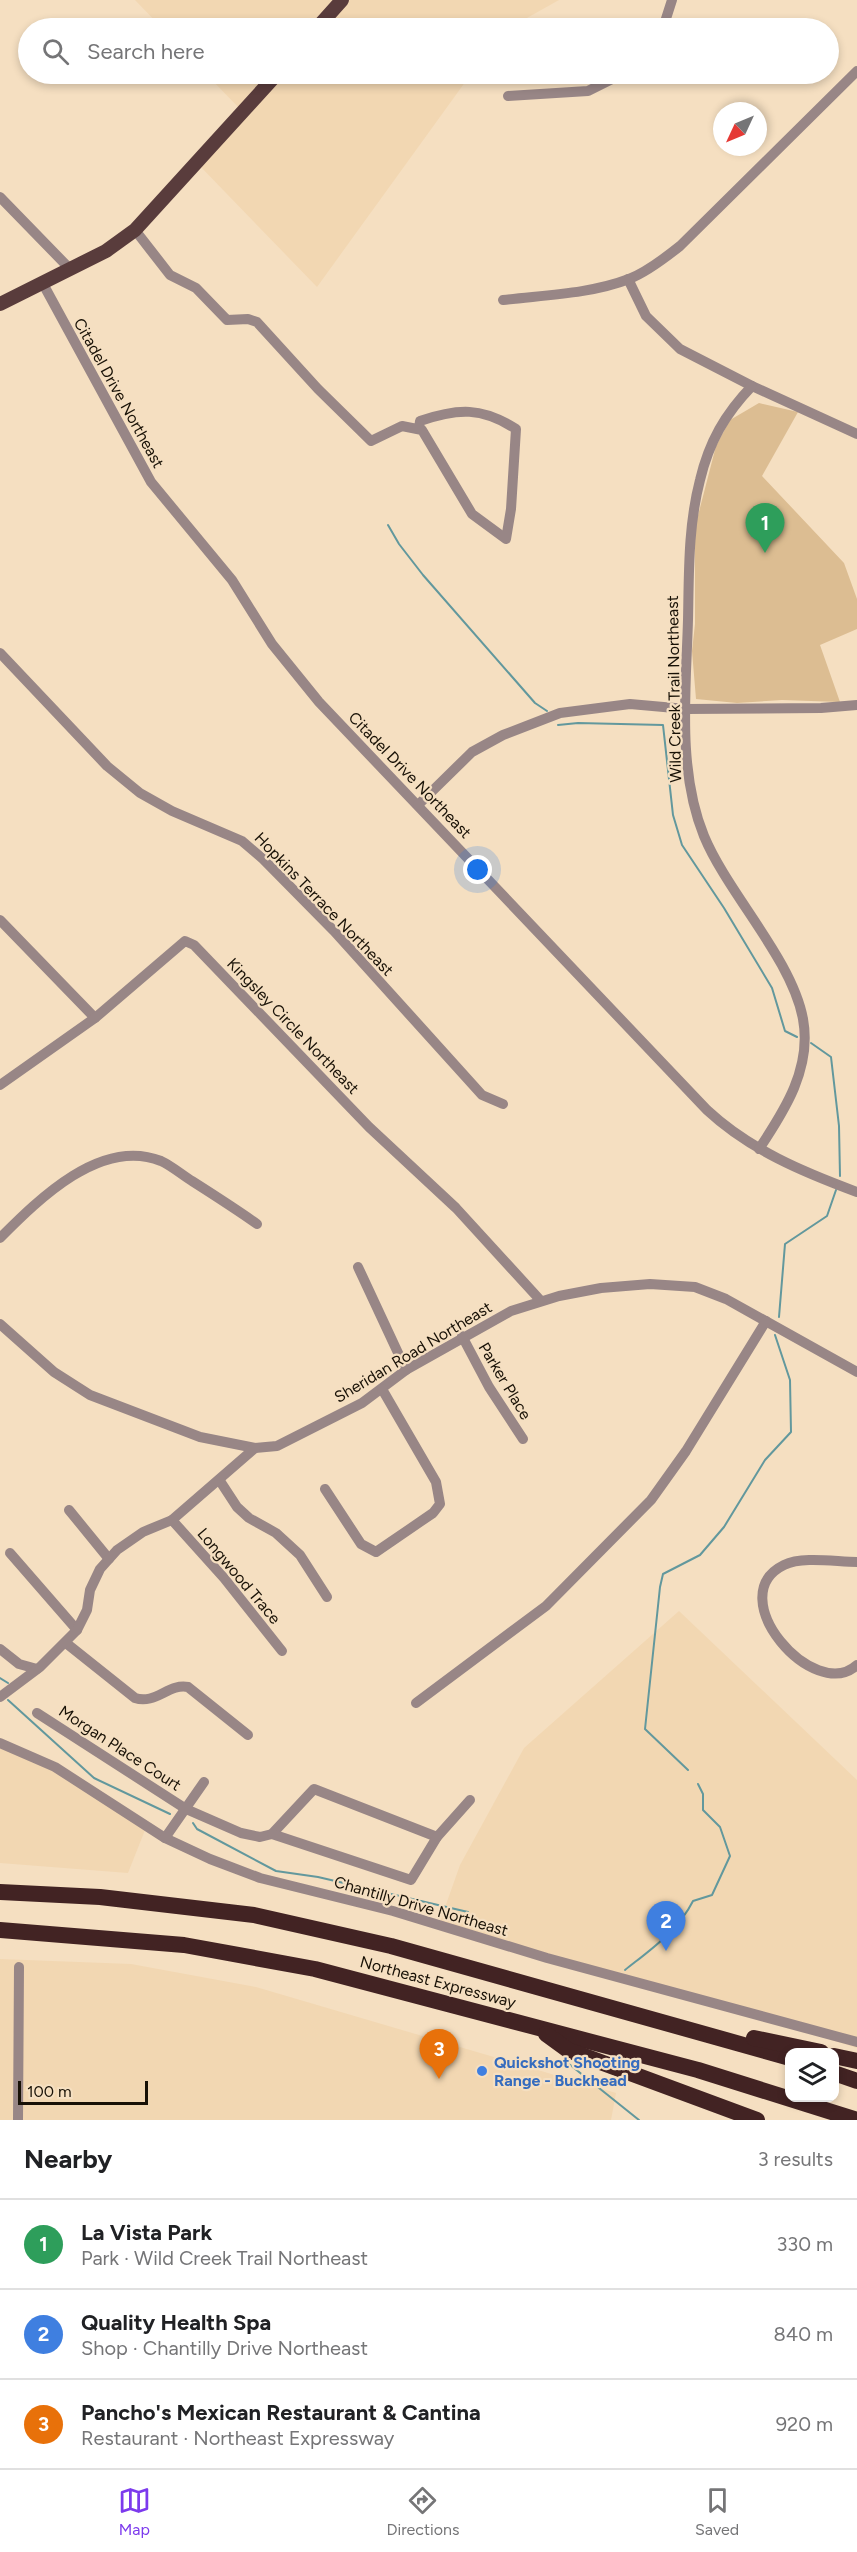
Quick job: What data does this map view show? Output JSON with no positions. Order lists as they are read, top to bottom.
{
  "streets": {
    "highway": ["Northeast Expressway"],
    "street": [
      "Citadel Drive Northeast",
      "Wild Creek Trail Northeast",
      "Hopkins Terrace Northeast",
      "Kingsley Circle Northeast",
      "Sheridan Road Northeast",
      "Parker Place",
      "Longwood Trace",
      "Morgan Place Court",
      "Chantilly Drive Northeast"
    ]
  },
  "crossings": [
    ["Citadel Drive Northeast", "Wild Creek Trail Northeast"],
    ["Kingsley Circle Northeast", "Sheridan Road Northeast"],
    ["Sheridan Road Northeast", "Parker Place"],
    ["Morgan Place Court", "Chantilly Drive Northeast"]
  ],
  "places": ["Quickshot Shooting Range - Buckhead"],
  "scale_bar": "100 m",
  "north": "bottom left",
  "page": {
    "search": "Search here",
    "pins": ["1", "2", "3"],
    "scale": "100 m",
    "heading": ["Nearby", "3 results"],
    "list": [
      {
        "mark": "1",
        "name": "La Vista Park",
        "note": "Park · Wild Creek Trail Northeast",
        "value": "330 m"
      },
      {
        "mark": "2",
        "name": "Quality Health Spa",
        "note": "Shop · Chantilly Drive Northeast",
        "value": "840 m"
      },
      {
        "mark": "3",
        "name": "Pancho's Mexican Restaurant & Cantina",
        "note": "Restaurant · Northeast Expressway",
        "value": "920 m"
      }
    ],
    "nav": ["Map", "Directions", "Saved"]
  }
}
